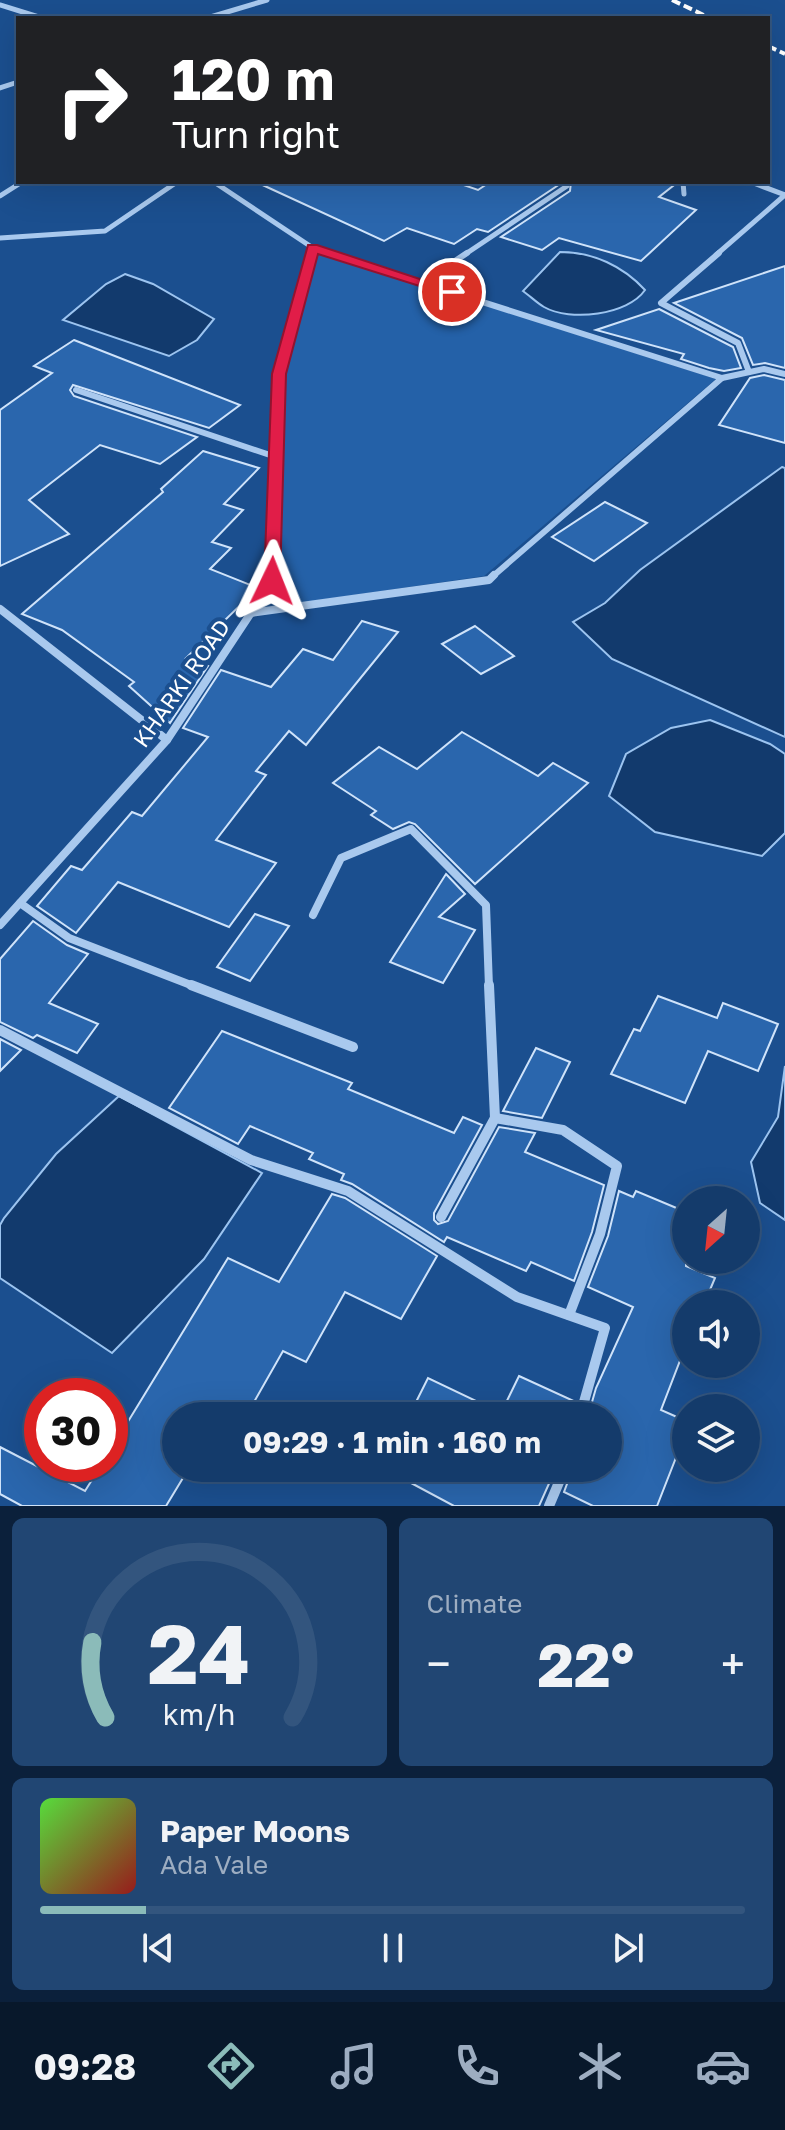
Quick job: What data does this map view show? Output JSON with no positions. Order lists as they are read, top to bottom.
{
  "streets": {
    "street": ["KHARKI ROAD"]
  },
  "north": "bottom left",
  "page": {
    "turn": ["120 m", "Turn right"],
    "limit": "30",
    "trip": "09:29 · 1 min · 160 m",
    "tile": "Climate",
    "heat": ["−", "22°", "+"],
    "song": ["Paper Moons", "Ada Vale"],
    "tabs": "09:28",
    "gauge": ["24", "km/h"]
  }
}
